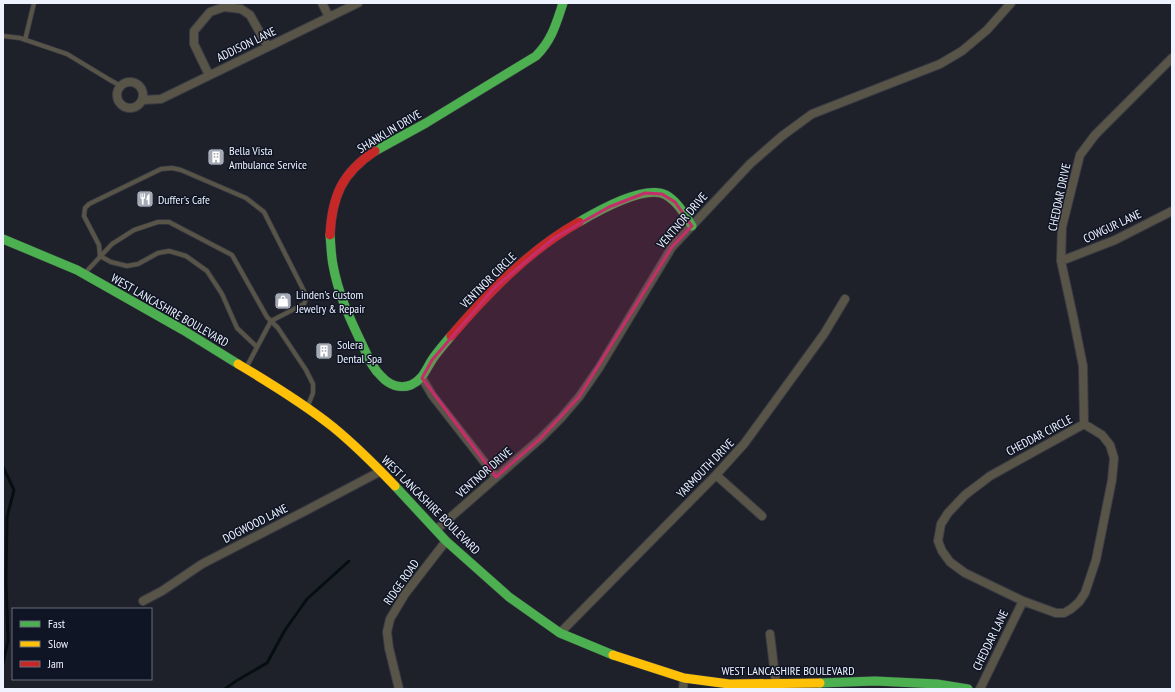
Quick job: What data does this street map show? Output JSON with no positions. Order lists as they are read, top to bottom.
{
  "streets": {
    "main road": ["SHANKLIN DRIVE", "VENTNOR CIRCLE", "WEST LANCASHIRE BOULEVARD"],
    "street": [
      "ADDISON LANE",
      "CHEDDAR DRIVE",
      "VENTNOR DRIVE",
      "COWGUR LANE",
      "CHEDDAR CIRCLE",
      "YARMOUTH DRIVE",
      "DOGWOOD LANE",
      "RIDGE ROAD",
      "CHEDDAR LANE"
    ]
  },
  "crossings": [
    ["SHANKLIN DRIVE", "VENTNOR CIRCLE"],
    ["CHEDDAR DRIVE", "COWGUR LANE"],
    ["CHEDDAR DRIVE", "CHEDDAR CIRCLE"],
    ["VENTNOR DRIVE", "VENTNOR CIRCLE"],
    ["VENTNOR DRIVE", "WEST LANCASHIRE BOULEVARD"],
    ["WEST LANCASHIRE BOULEVARD", "YARMOUTH DRIVE"],
    ["WEST LANCASHIRE BOULEVARD", "DOGWOOD LANE"],
    ["WEST LANCASHIRE BOULEVARD", "RIDGE ROAD"],
    ["CHEDDAR CIRCLE", "CHEDDAR LANE"]
  ],
  "places": {
    "building": ["Bella Vista Ambulance Service", "Solera Dental Spa"],
    "restaurant": ["Duffer's Cafe"],
    "shop": ["Linden's Custom Jewelry & Repair"]
  },
  "legend": ["Fast", "Slow", "Jam"]
}
